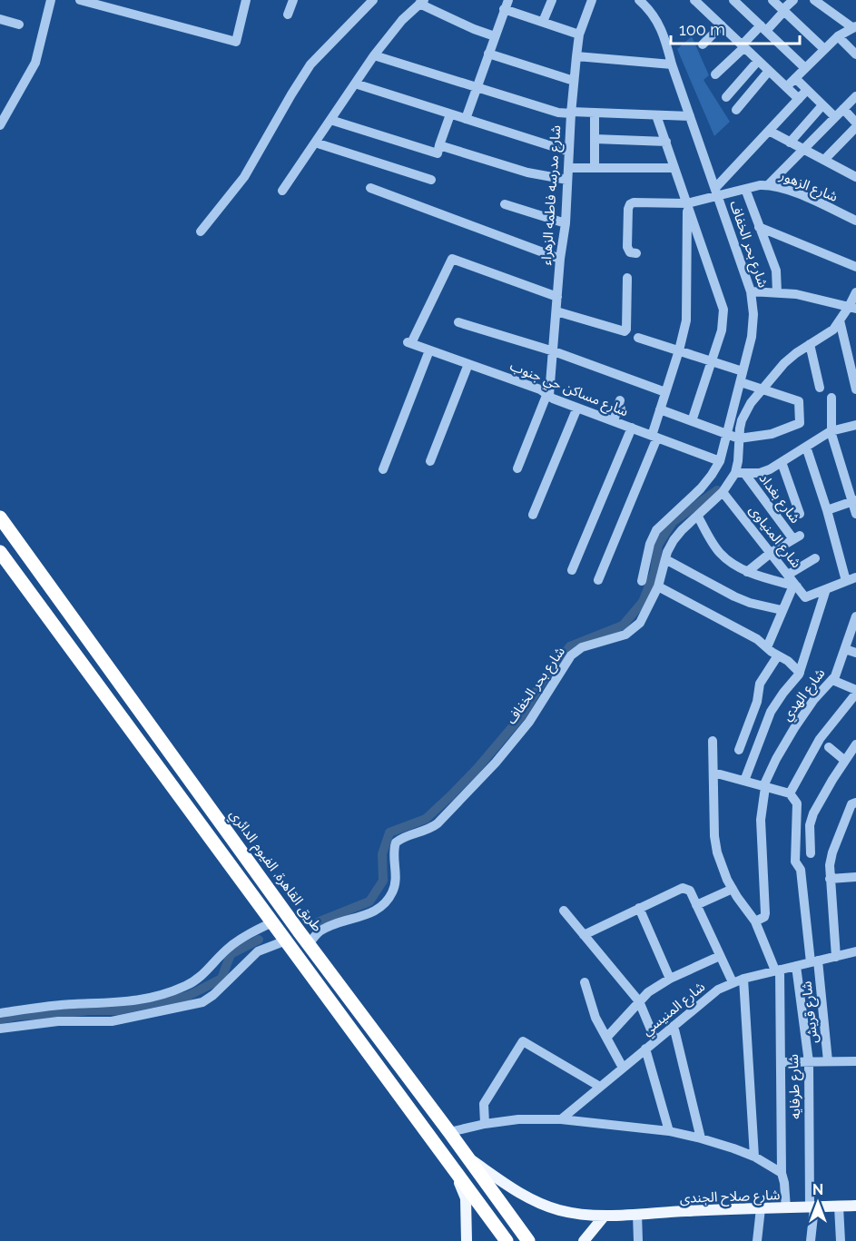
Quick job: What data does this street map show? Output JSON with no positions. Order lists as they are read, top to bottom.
{
  "streets": {
    "highway": ["طريق القاهرة, الفيوم الدائري"],
    "main road": ["شارع صلاح الجندى"],
    "street": [
      "شارع الزهور",
      "شارع مدرسه فاطمه الزهراء",
      "شارع بحر الخفاف",
      "شارع مساكن حي جنوب",
      "شارع بغداد",
      "شارع المنياوى",
      "شارع الهدي",
      "شارع المنيسي",
      "شارع قريش",
      "شارع طرفايه"
    ]
  },
  "crossings": [
    ["شارع الزهور", "شارع بحر الخفاف"],
    ["شارع مدرسه فاطمه الزهراء", "شارع مساكن حي جنوب"],
    ["شارع بحر الخفاف", "شارع مساكن حي جنوب"],
    ["شارع بحر الخفاف", "شارع بغداد"],
    ["شارع بحر الخفاف", "شارع المنياوى"],
    ["شارع بحر الخفاف", "طريق القاهرة, الفيوم الدائري"],
    ["شارع بغداد", "شارع المنياوى"],
    ["طريق القاهرة, الفيوم الدائري", "شارع صلاح الجندى"],
    ["شارع المنيسي", "شارع قريش"],
    ["شارع المنيسي", "شارع طرفايه"],
    ["شارع طرفايه", "شارع صلاح الجندى"]
  ],
  "scale_bar": "100 m",
  "north": "top"
}
